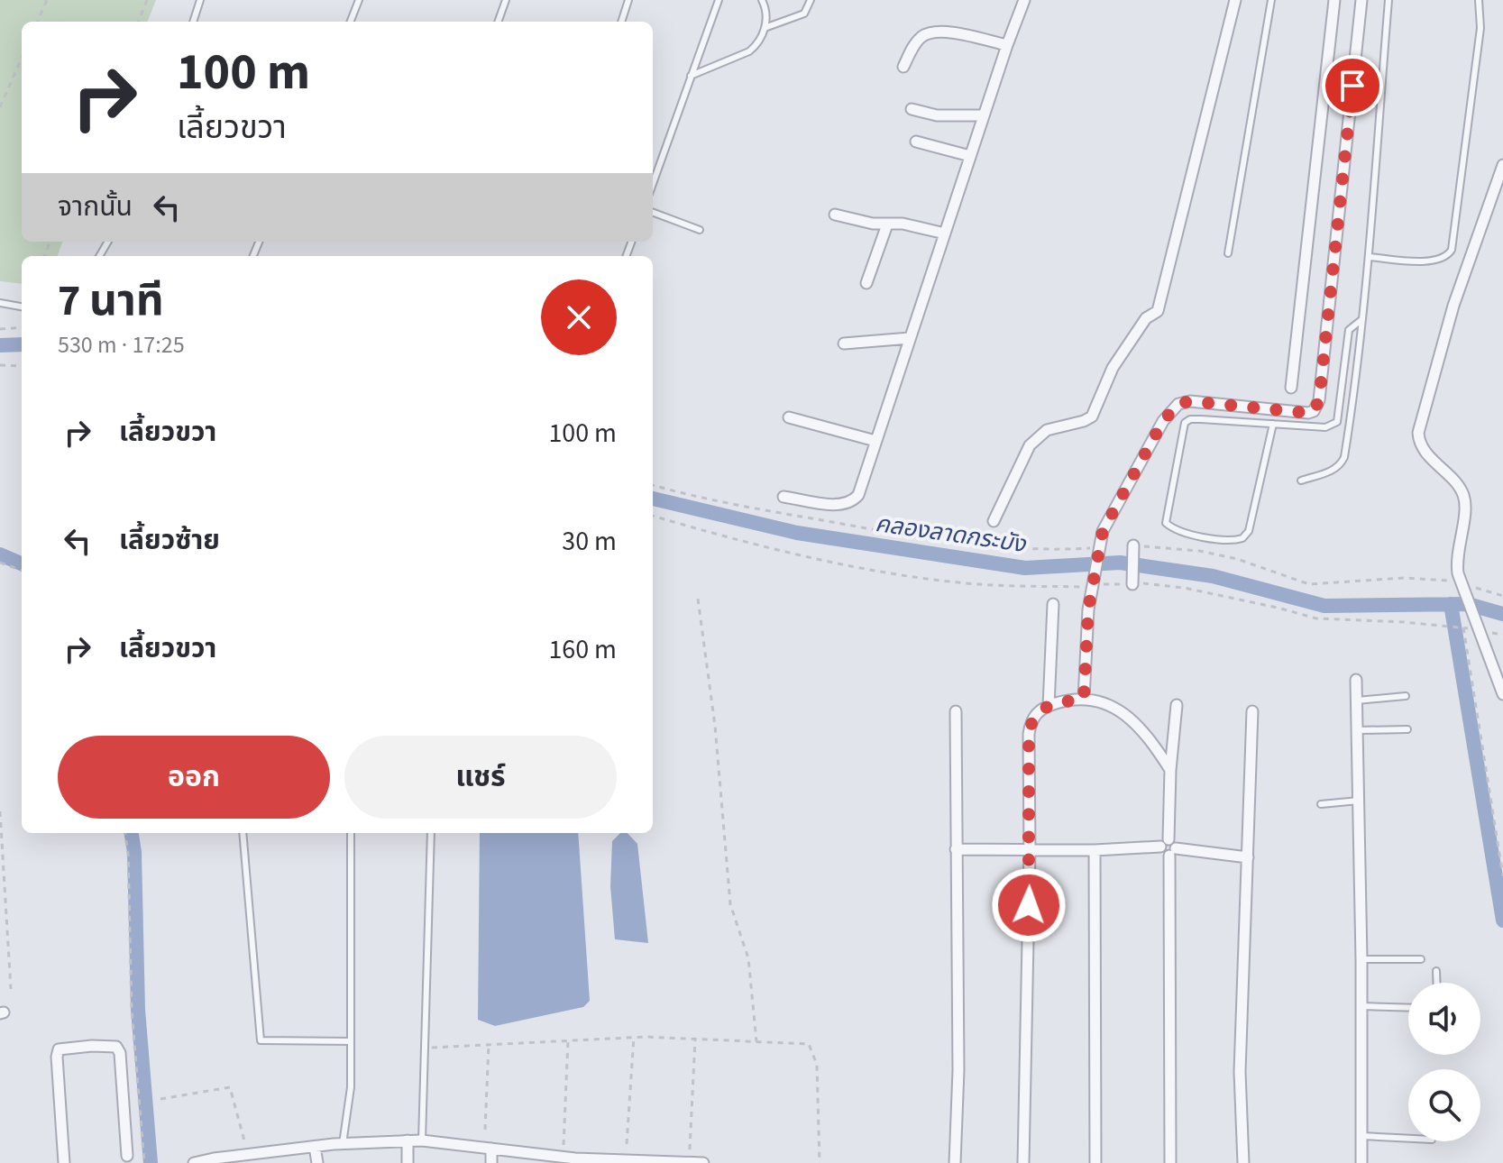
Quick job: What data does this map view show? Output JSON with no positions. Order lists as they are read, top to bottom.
{
  "water": ["คลองลาดกระบัง"],
  "page": {
    "turn": ["100 m", "เลี้ยวขวา"],
    "then": "จากนั้น",
    "heading": ["7 นาที", "530 m · 17:25"],
    "list": [
      {
        "name": "เลี้ยวขวา",
        "value": "100 m"
      },
      {
        "name": "เลี้ยวซ้าย",
        "value": "30 m"
      },
      {
        "name": "เลี้ยวขวา",
        "value": "160 m"
      }
    ],
    "buttons": ["ออก", "แชร์"]
  }
}
